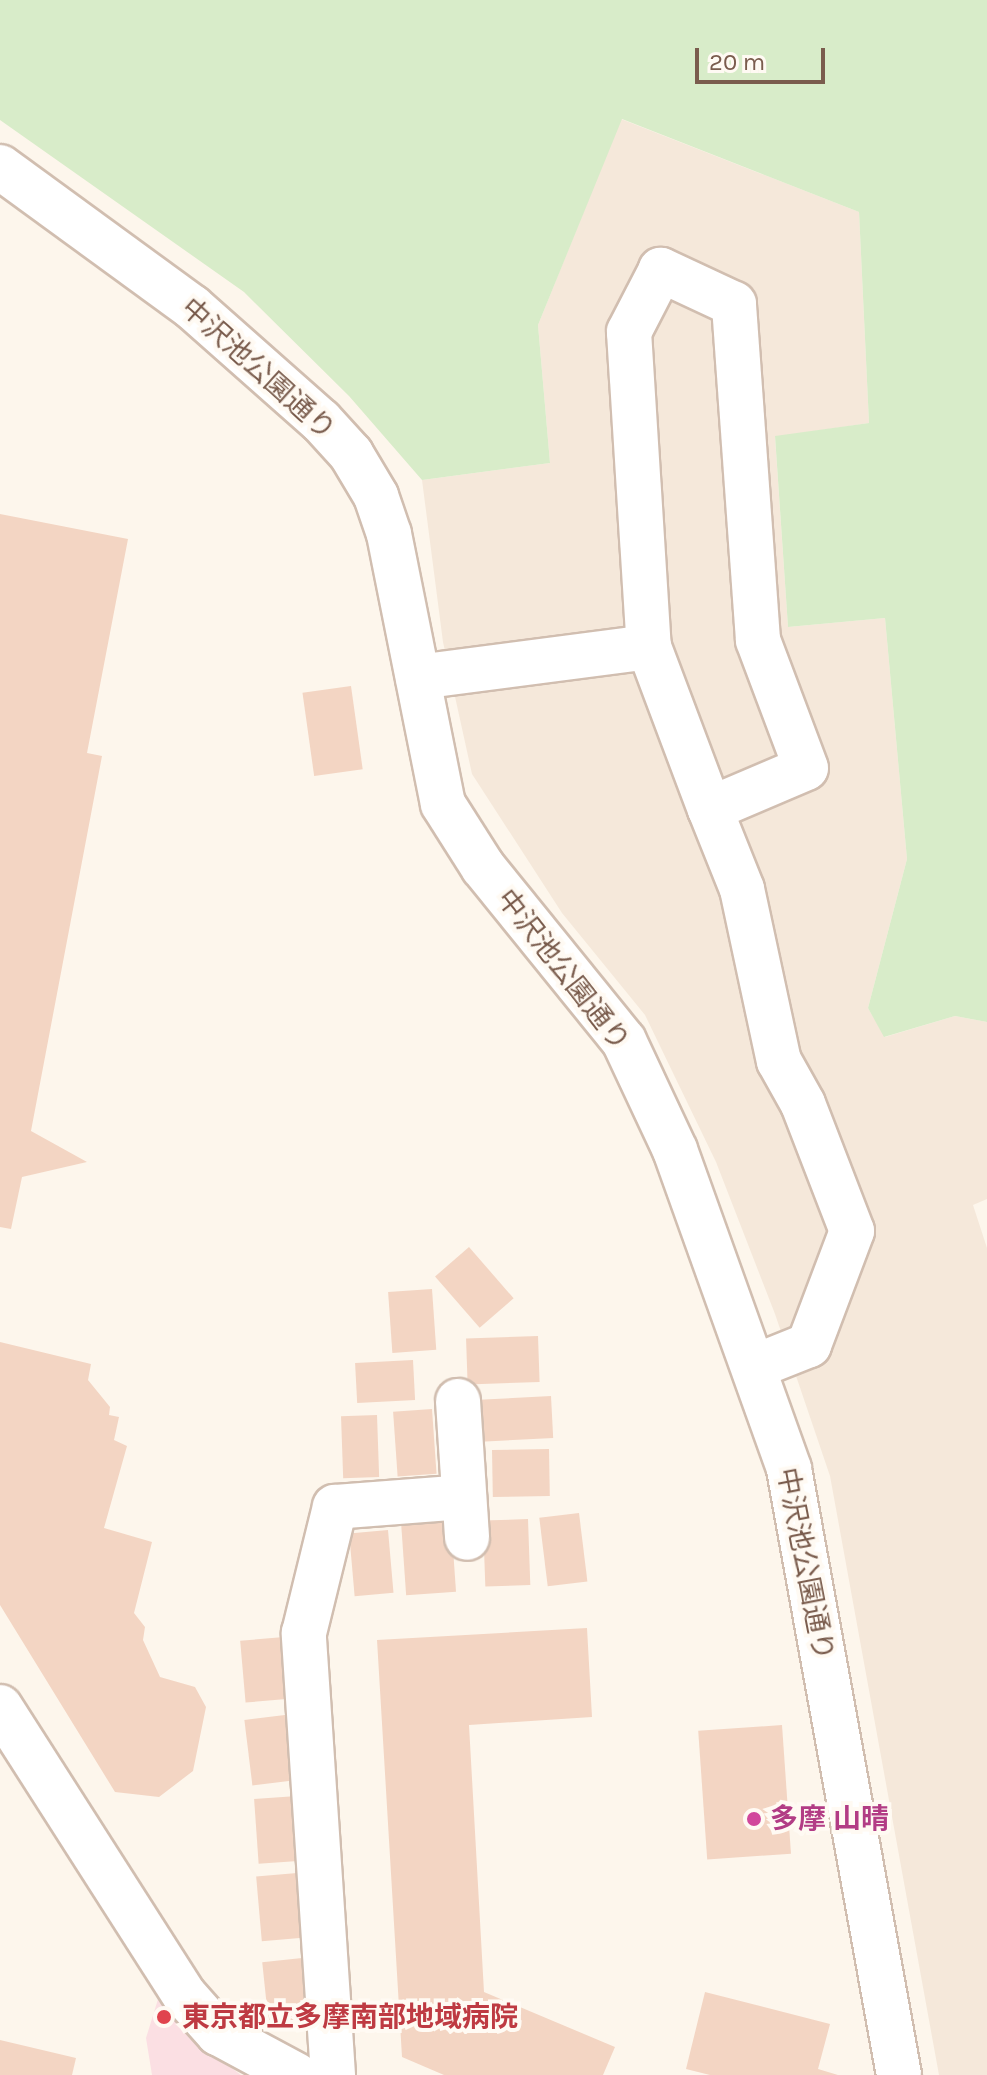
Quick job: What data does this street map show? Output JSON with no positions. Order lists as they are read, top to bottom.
{
  "streets": {
    "street": ["中沢池公園通り"]
  },
  "places": ["多摩 山晴", "東京都立多摩南部地域病院"],
  "scale_bar": "20 m"
}
